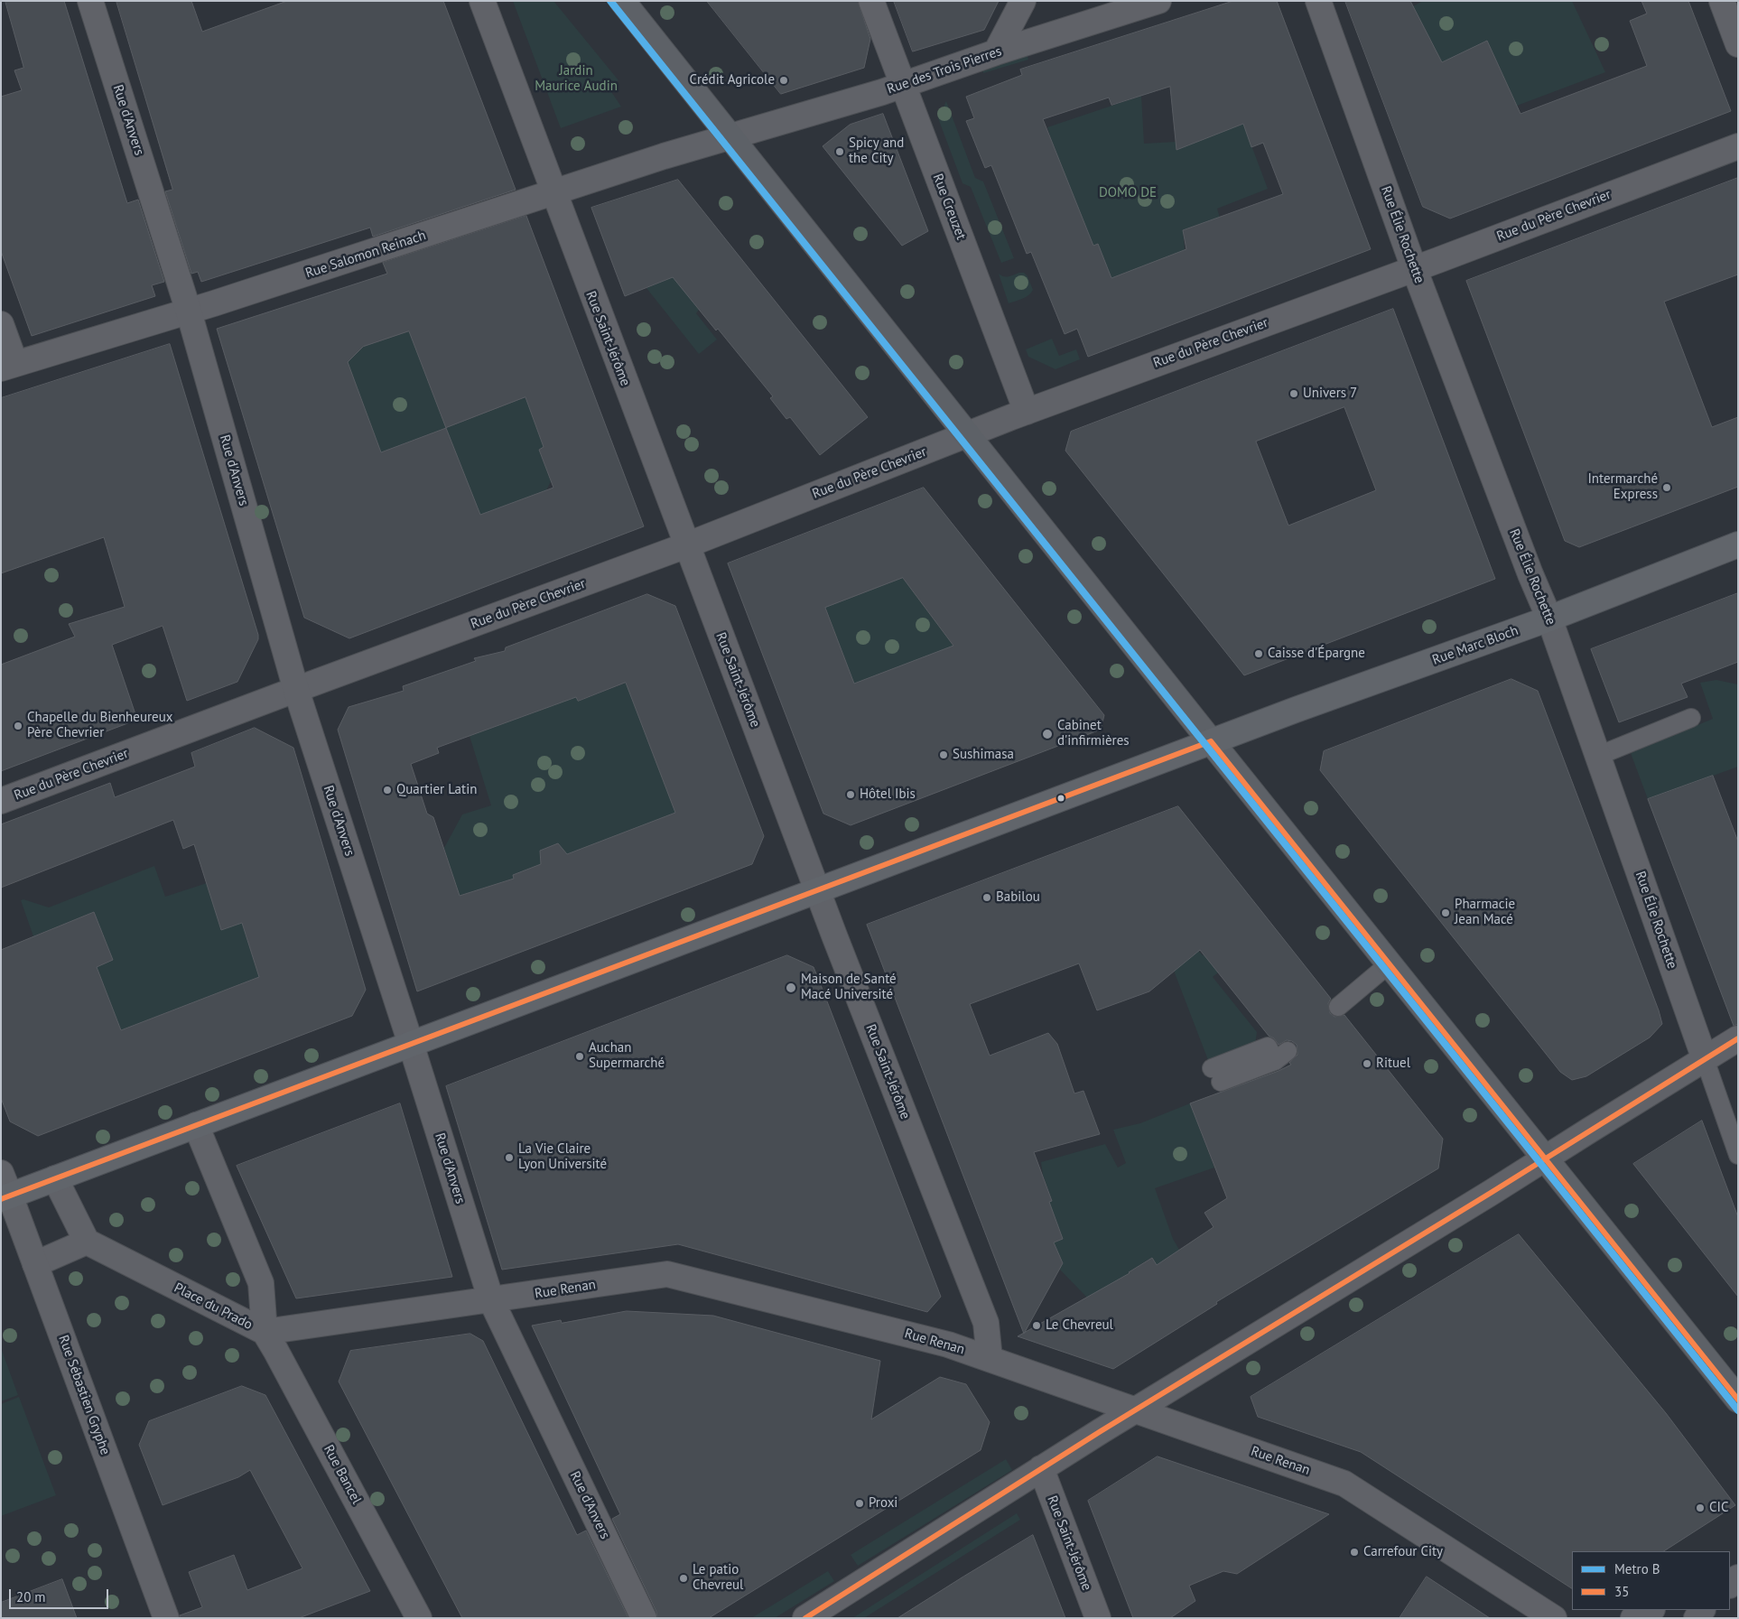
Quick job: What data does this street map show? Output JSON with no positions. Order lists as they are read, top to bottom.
{
  "streets": {
    "main road": ["Rue Marc Bloch"],
    "street": [
      "Rue des Trois Pierres",
      "Rue d'Anvers",
      "Rue Creuzet",
      "Rue du Père Chevrier",
      "Rue Élie Rochette",
      "Rue Salomon Reinach",
      "Rue Saint-Jérôme",
      "Rue Renan",
      "Place du Prado",
      "Rue Sébastien Gryphe",
      "Rue Bancel"
    ]
  },
  "crossings": [
    ["Rue des Trois Pierres", "Rue Creuzet"],
    ["Rue des Trois Pierres", "Rue Salomon Reinach"],
    ["Rue d'Anvers", "Rue du Père Chevrier"],
    ["Rue d'Anvers", "Rue Salomon Reinach"],
    ["Rue d'Anvers", "Rue Marc Bloch"],
    ["Rue d'Anvers", "Rue Renan"],
    ["Rue Creuzet", "Rue du Père Chevrier"],
    ["Rue du Père Chevrier", "Rue Élie Rochette"],
    ["Rue du Père Chevrier", "Rue Saint-Jérôme"],
    ["Rue Élie Rochette", "Rue Marc Bloch"],
    ["Rue Salomon Reinach", "Rue Saint-Jérôme"],
    ["Rue Saint-Jérôme", "Rue Marc Bloch"],
    ["Rue Saint-Jérôme", "Rue Renan"],
    ["Rue Marc Bloch", "Place du Prado"],
    ["Rue Marc Bloch", "Rue Sébastien Gryphe"],
    ["Rue Renan", "Place du Prado"],
    ["Rue Renan", "Rue Bancel"],
    ["Place du Prado", "Rue Bancel"]
  ],
  "parks": ["Jardin Maurice Audin", "DOMO DE"],
  "places": [
    "Crédit Agricole",
    "Spicy and the City",
    "Univers 7",
    "Intermarché Express",
    "Caisse d'Épargne",
    "Chapelle du Bienheureux Père Chevrier",
    "Cabinet d'infirmières",
    "Sushimasa",
    "Quartier Latin",
    "Hôtel Ibis",
    "Babilou",
    "Pharmacie Jean Macé",
    "Maison de Santé Macé Université",
    "Auchan Supermarché",
    "Rituel",
    "La Vie Claire Lyon Université",
    "Le Chevreul",
    "Proxi",
    "CIC",
    "Carrefour City",
    "Le patio Chevreul"
  ],
  "lines": ["metro line B", "transit line 35"],
  "legend": ["Metro B", "35"],
  "scale_bar": "20 m"
}
